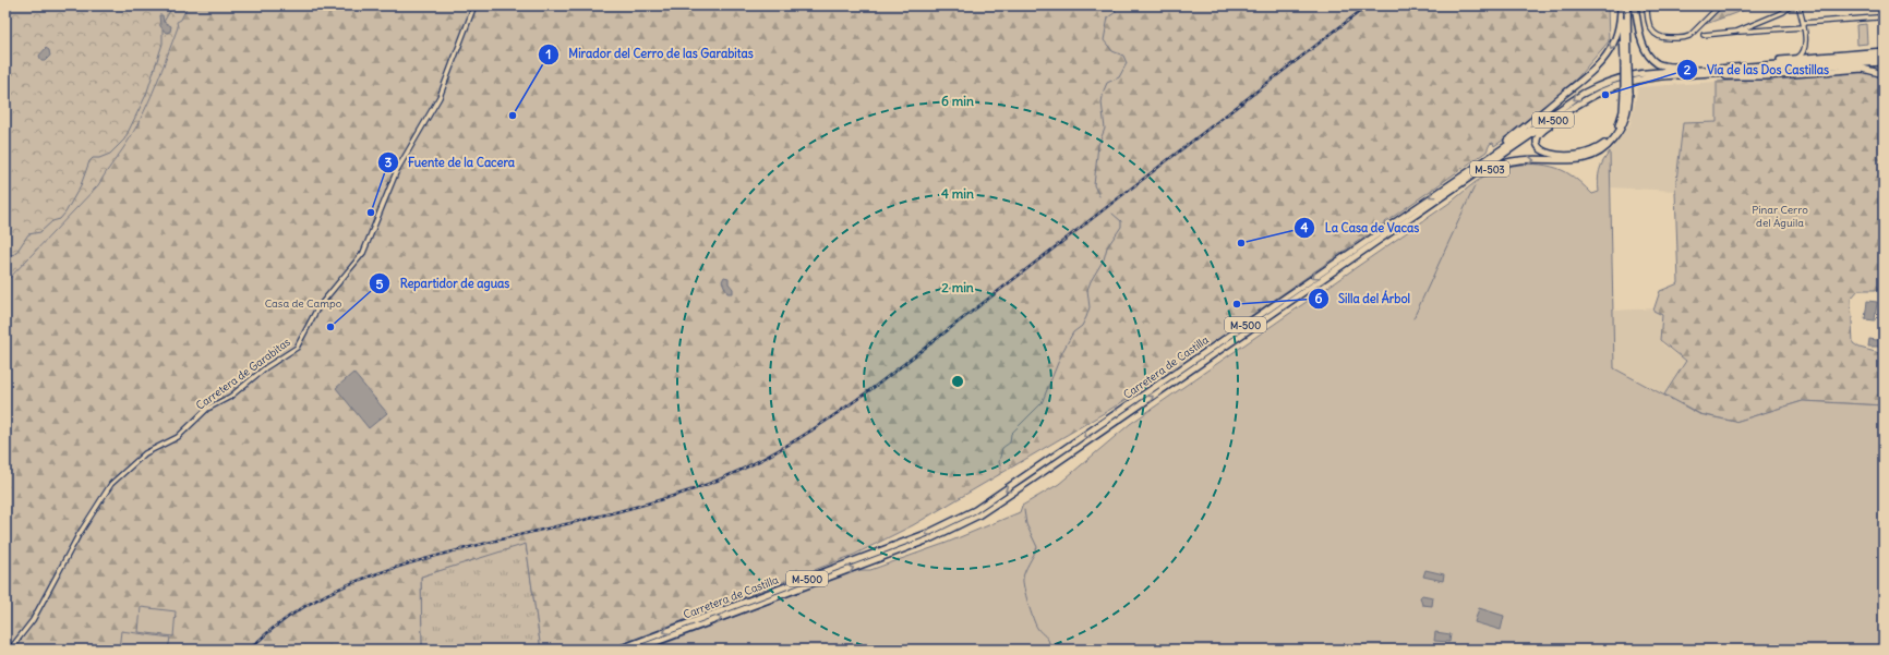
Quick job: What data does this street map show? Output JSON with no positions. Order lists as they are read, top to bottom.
{
  "streets": {
    "highway": ["M-500", "M-503", "Carretera de Castilla"],
    "street": ["Carretera de Garabitas"]
  },
  "crossings": [
    ["M-500", "M-503"],
    ["M-500", "Carretera de Castilla"],
    ["M-503", "Carretera de Castilla"]
  ],
  "parks": ["Pinar Cerro del Águila", "Casa de Campo"],
  "places": [
    "Vía de las Dos Castillas",
    "Mirador del Cerro de las Garabitas",
    "Fuente de la Cacera",
    "La Casa de Vacas",
    "Silla del Árbol",
    "Repartidor de aguas"
  ],
  "rings": ["6 min", "4 min", "2 min"]
}
